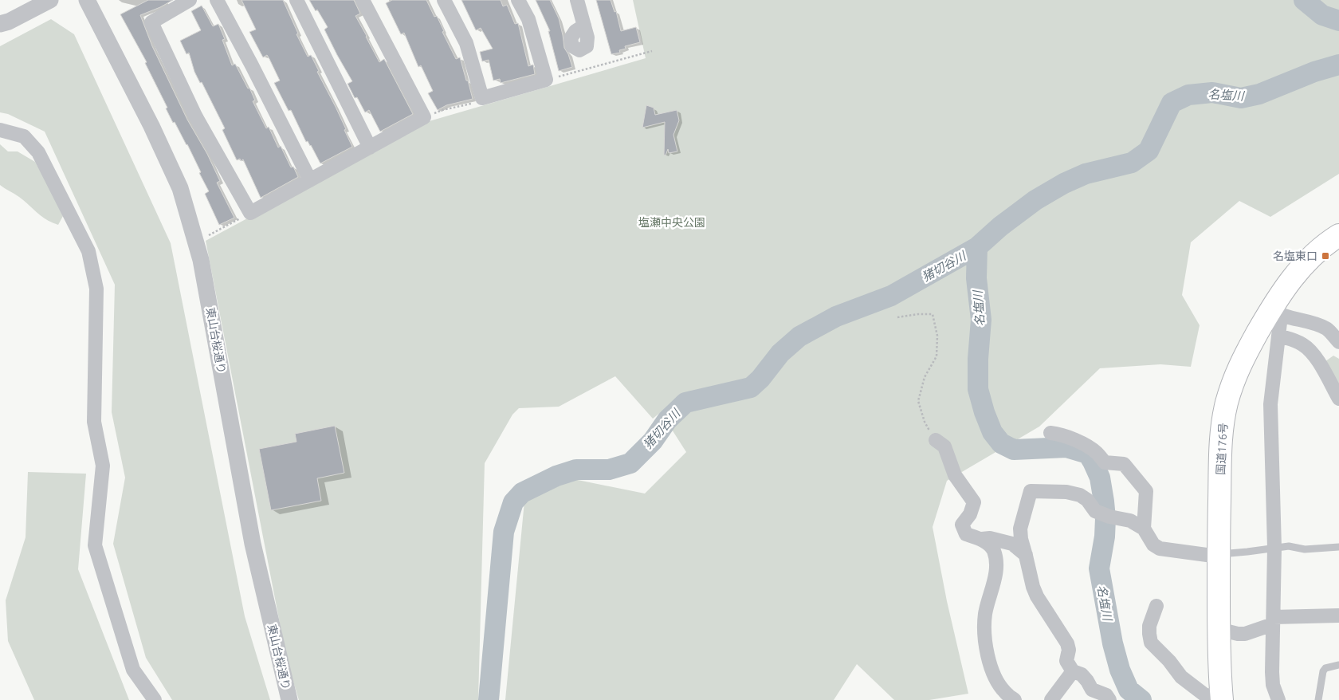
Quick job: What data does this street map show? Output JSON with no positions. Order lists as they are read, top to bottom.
{
  "streets": {
    "highway": ["国道176号"],
    "street": ["東山台桜通り"]
  },
  "water": ["名塩川", "猪切谷川"],
  "parks": ["塩瀬中央公園"],
  "places": {
    "transit": ["名塩東口"]
  }
}
